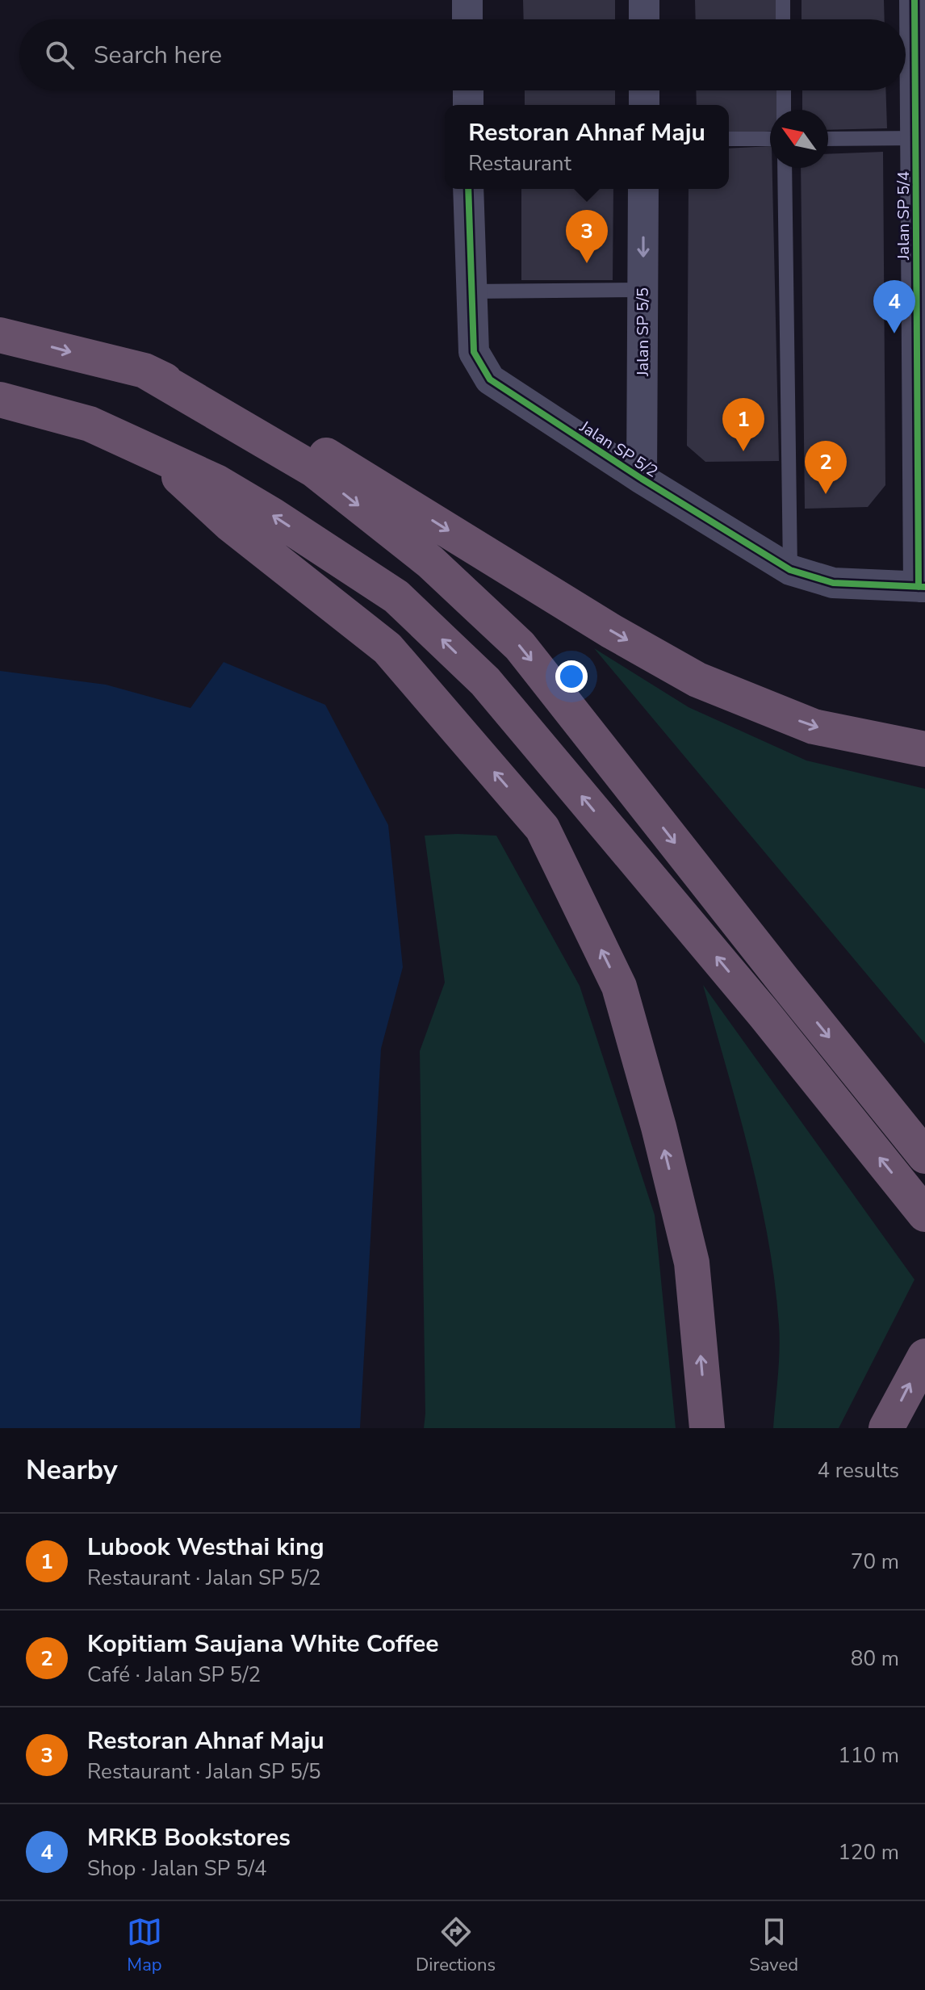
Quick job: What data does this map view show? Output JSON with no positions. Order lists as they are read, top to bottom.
{
  "streets": {
    "street": ["Jalan SP 5/4", "Jalan SP 5/5", "Jalan SP 5/2"]
  },
  "crossings": [
    ["Jalan SP 5/4", "Jalan SP 5/2"],
    ["Jalan SP 5/5", "Jalan SP 5/2"]
  ],
  "north": "top left",
  "page": {
    "search": "Search here",
    "popup": ["Restoran Ahnaf Maju", "Restaurant"],
    "pins": [
      "3",
      "4",
      "1",
      "2"
    ],
    "heading": ["Nearby", "4 results"],
    "list": [
      {
        "mark": "1",
        "name": "Lubook Westhai king",
        "note": "Restaurant · Jalan SP 5/2",
        "value": "70 m"
      },
      {
        "mark": "2",
        "name": "Kopitiam Saujana White Coffee",
        "note": "Café · Jalan SP 5/2",
        "value": "80 m"
      },
      {
        "mark": "3",
        "name": "Restoran Ahnaf Maju",
        "note": "Restaurant · Jalan SP 5/5",
        "value": "110 m"
      },
      {
        "mark": "4",
        "name": "MRKB Bookstores",
        "note": "Shop · Jalan SP 5/4",
        "value": "120 m"
      }
    ],
    "nav": ["Map", "Directions", "Saved"]
  }
}
